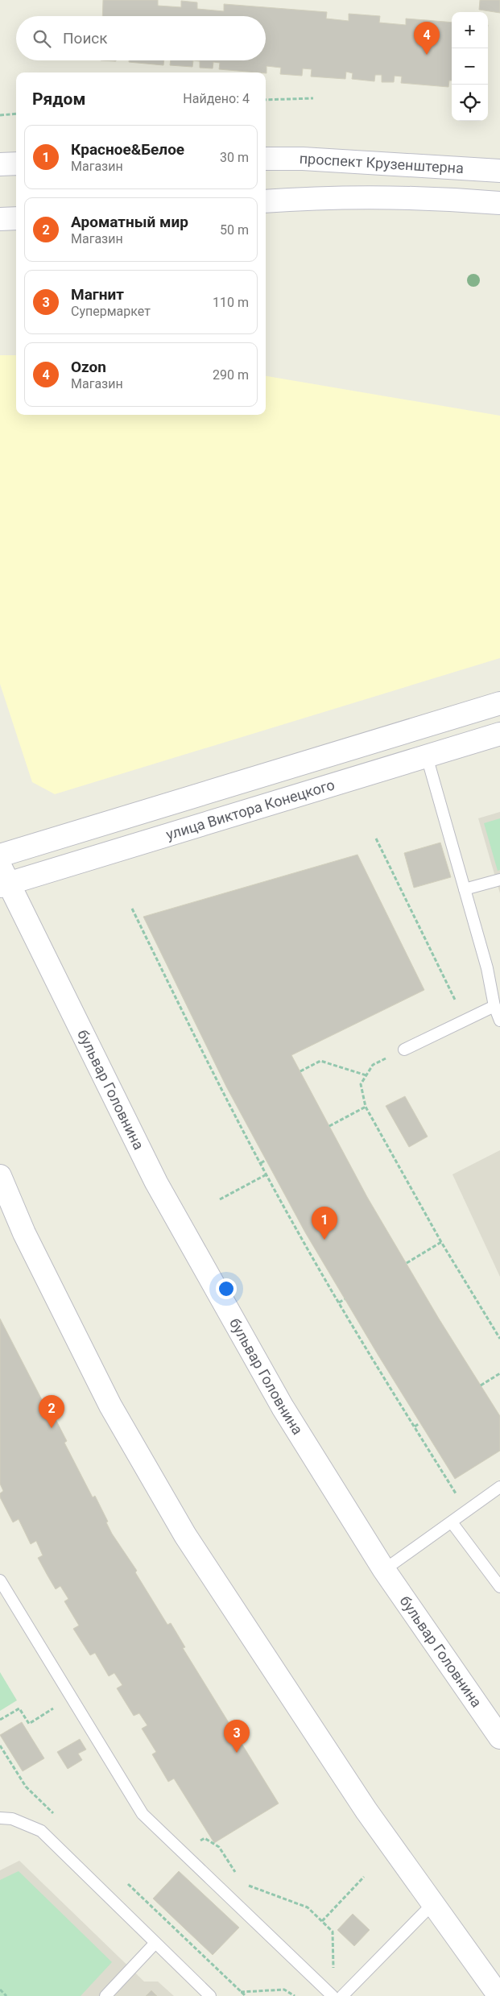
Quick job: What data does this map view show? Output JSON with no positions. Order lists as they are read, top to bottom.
{
  "streets": {
    "street": ["проспект Крузенштерна", "улица Виктора Конецкого", "бульвар Головнина"]
  },
  "crossings": [
    ["улица Виктора Конецкого", "бульвар Головнина"]
  ],
  "page": {
    "map_buttons": ["+", "−"],
    "search": "Поиск",
    "pins": [
      "4",
      "1",
      "2",
      "3"
    ],
    "heading": ["Рядом", "Найдено: 4"],
    "list": [
      {
        "mark": "1",
        "name": "Красное&Белое",
        "note": "Магазин",
        "value": "30 m"
      },
      {
        "mark": "2",
        "name": "Ароматный мир",
        "note": "Магазин",
        "value": "50 m"
      },
      {
        "mark": "3",
        "name": "Магнит",
        "note": "Супермаркет",
        "value": "110 m"
      },
      {
        "mark": "4",
        "name": "Ozon",
        "note": "Магазин",
        "value": "290 m"
      }
    ]
  }
}
